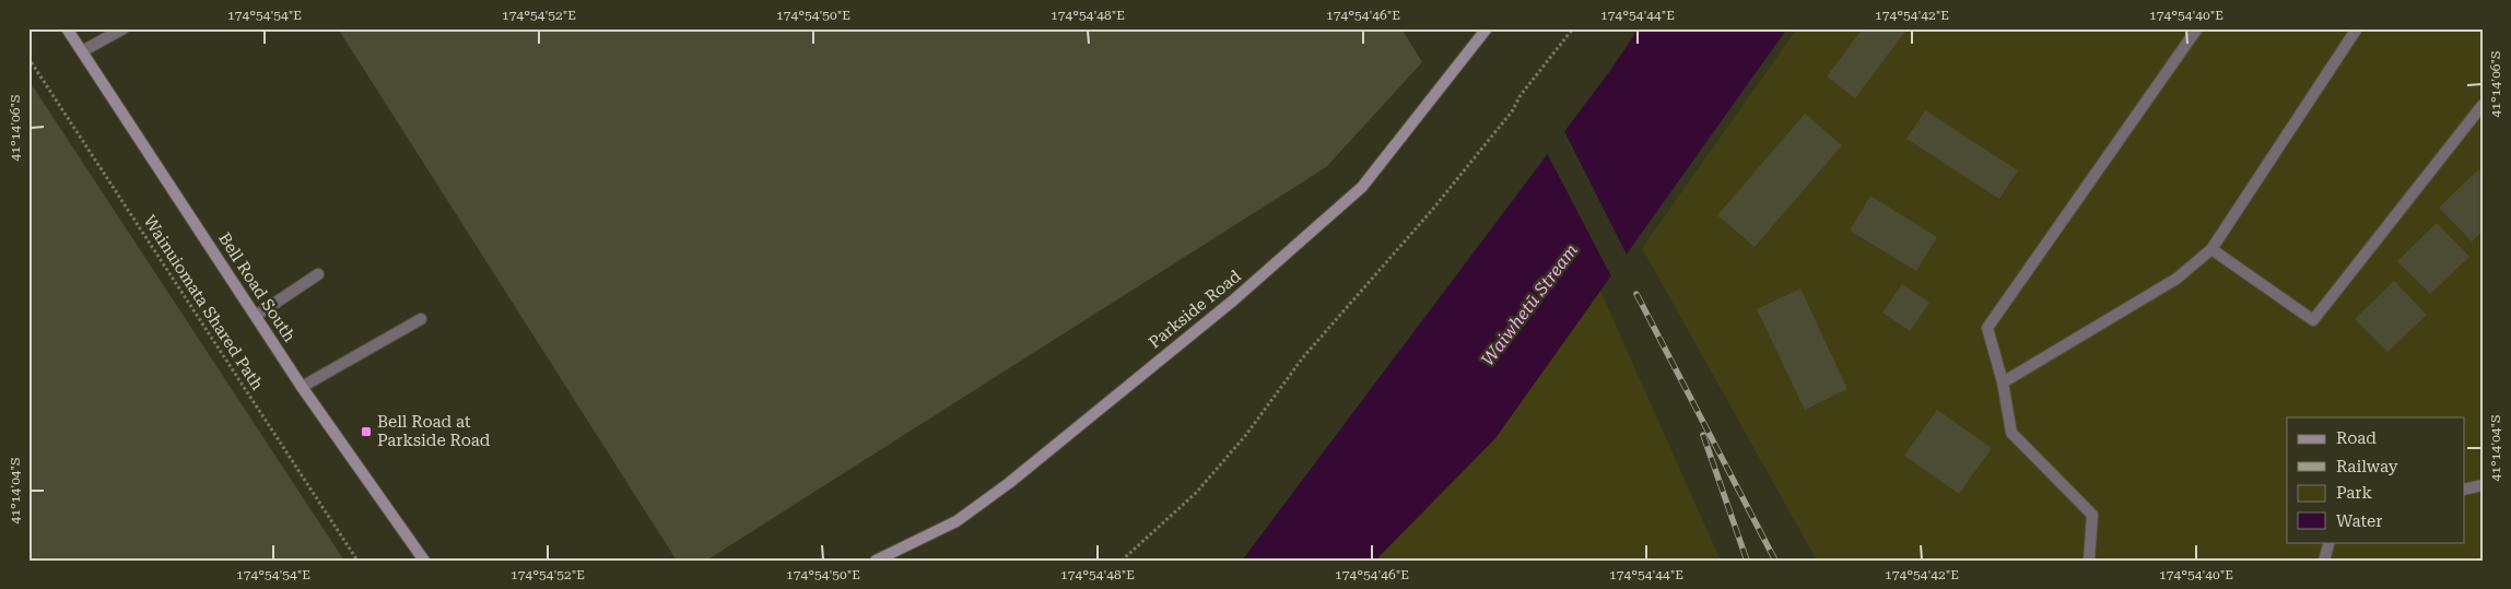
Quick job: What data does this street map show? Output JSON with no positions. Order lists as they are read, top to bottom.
{
  "streets": {
    "main road": ["Bell Road South", "Parkside Road"],
    "path": ["Wainuiomata Shared Path"]
  },
  "water": ["Waiwhetū Stream"],
  "places": {
    "transit": ["Bell Road at Parkside Road"]
  },
  "legend": [
    "Road",
    "Railway",
    "Park",
    "Water"
  ],
  "coordinates": [
    "174°54'54\"E",
    "174°54'52\"E",
    "174°54'50\"E",
    "174°54'48\"E",
    "174°54'46\"E",
    "174°54'44\"E",
    "174°54'42\"E",
    "174°54'40\"E",
    "41°14'06\"S",
    "41°14'04\"S"
  ]
}
